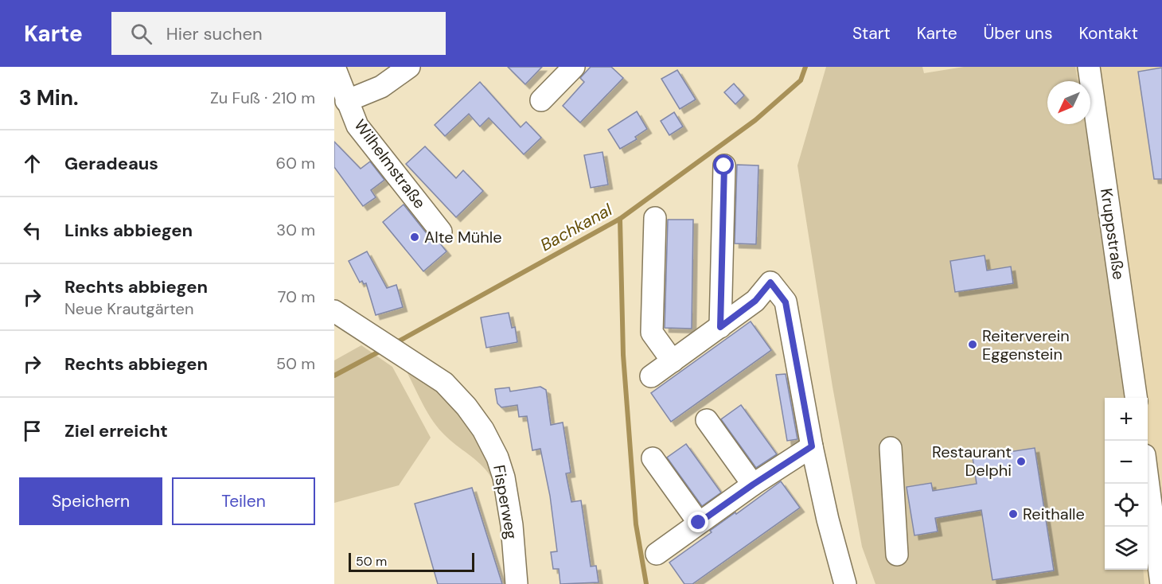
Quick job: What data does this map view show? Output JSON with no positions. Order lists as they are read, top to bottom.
{
  "streets": {
    "street": ["Wilhelmstraße", "Kruppstraße", "Fisperweg"]
  },
  "water": ["Bachkanal"],
  "places": [
    "Alte Mühle",
    "Reiterverein Eggenstein",
    "Restaurant Delphi",
    "Reithalle"
  ],
  "scale_bar": "50 m",
  "north": "bottom left",
  "page": {
    "header": "Karte",
    "search": "Hier suchen",
    "nav": [
      "Start",
      "Karte",
      "Über uns",
      "Kontakt"
    ],
    "heading": ["3 Min.", "Zu Fuß · 210 m"],
    "list": [
      ["Geradeaus", "60 m"],
      ["Links abbiegen", "30 m"],
      ["Rechts abbiegen", "Neue Krautgärten", "70 m"],
      ["Rechts abbiegen", "50 m"],
      "Ziel erreicht"
    ],
    "map_buttons": ["+", "−"],
    "buttons": ["Speichern", "Teilen"],
    "scale": "50 m"
  }
}
